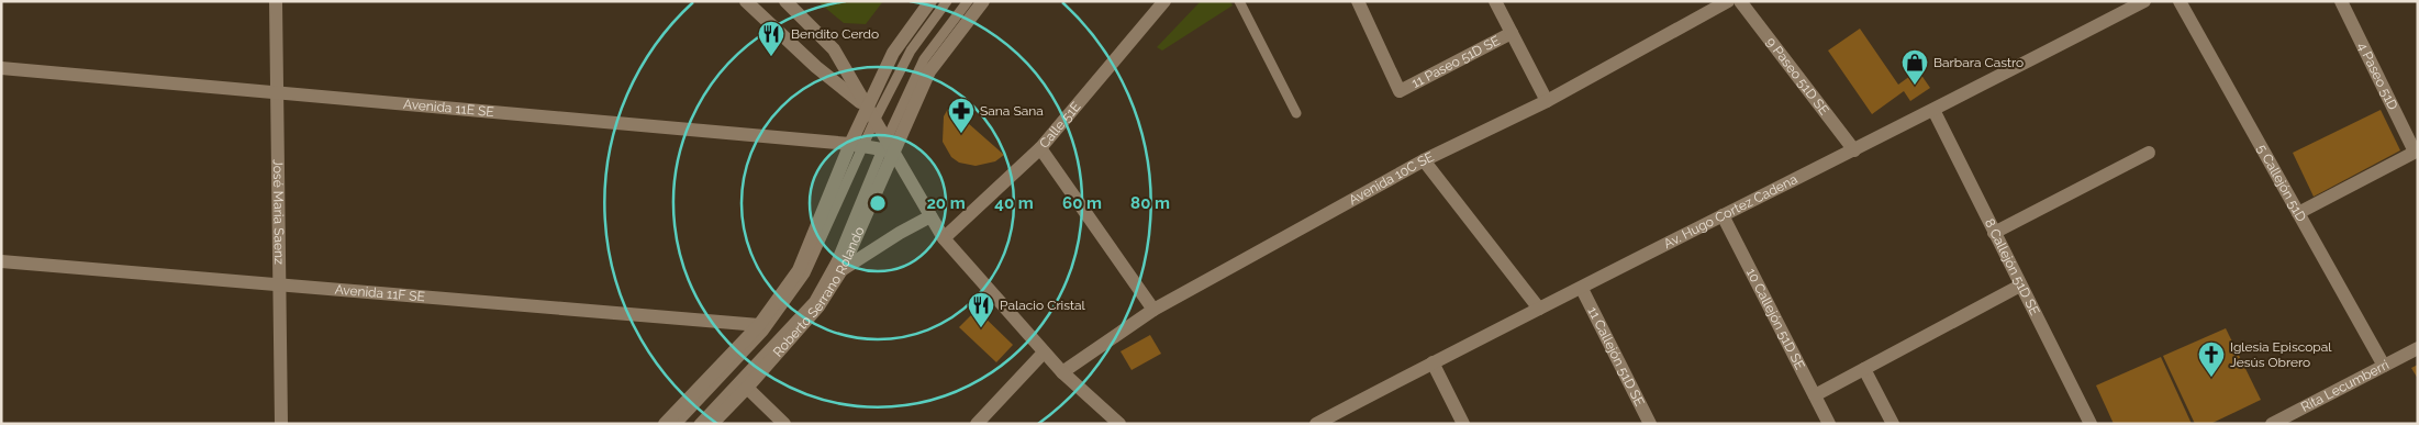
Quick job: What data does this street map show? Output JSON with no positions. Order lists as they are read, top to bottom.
{
  "streets": {
    "street": [
      "11 Paseo 51D SE",
      "9 Paseo 51D SE",
      "4 Paseo 51D",
      "Avenida 11E SE",
      "Calle 51E",
      "Avenida 10C SE",
      "5 Callejón 51D",
      "José Maria Saenz",
      "Av. Hugo Cortez Cadena",
      "8 Callejón 51D SE",
      "Roberto Serrano Rolando",
      "Avenida 11F SE",
      "10 Callejón 51D SE",
      "11 Callejón 51D SE",
      "Rita Lecumberri"
    ]
  },
  "crossings": [
    ["9 Paseo 51D SE", "Av. Hugo Cortez Cadena"],
    ["Avenida 11E SE", "José Maria Saenz"],
    ["Avenida 11E SE", "Roberto Serrano Rolando"],
    ["5 Callejón 51D", "Rita Lecumberri"],
    ["José Maria Saenz", "Avenida 11F SE"],
    ["Av. Hugo Cortez Cadena", "8 Callejón 51D SE"],
    ["Av. Hugo Cortez Cadena", "10 Callejón 51D SE"],
    ["Av. Hugo Cortez Cadena", "11 Callejón 51D SE"],
    ["Roberto Serrano Rolando", "Avenida 11F SE"]
  ],
  "places": {
    "restaurant": ["Bendito Cerdo", "Palacio Cristal"],
    "shop": ["Barbara Castro"],
    "pharmacy": ["Sana Sana"],
    "church": ["Iglesia Episcopal Jesús Obrero"]
  },
  "rings": [
    "20 m",
    "40 m",
    "60 m",
    "80 m"
  ]
}
